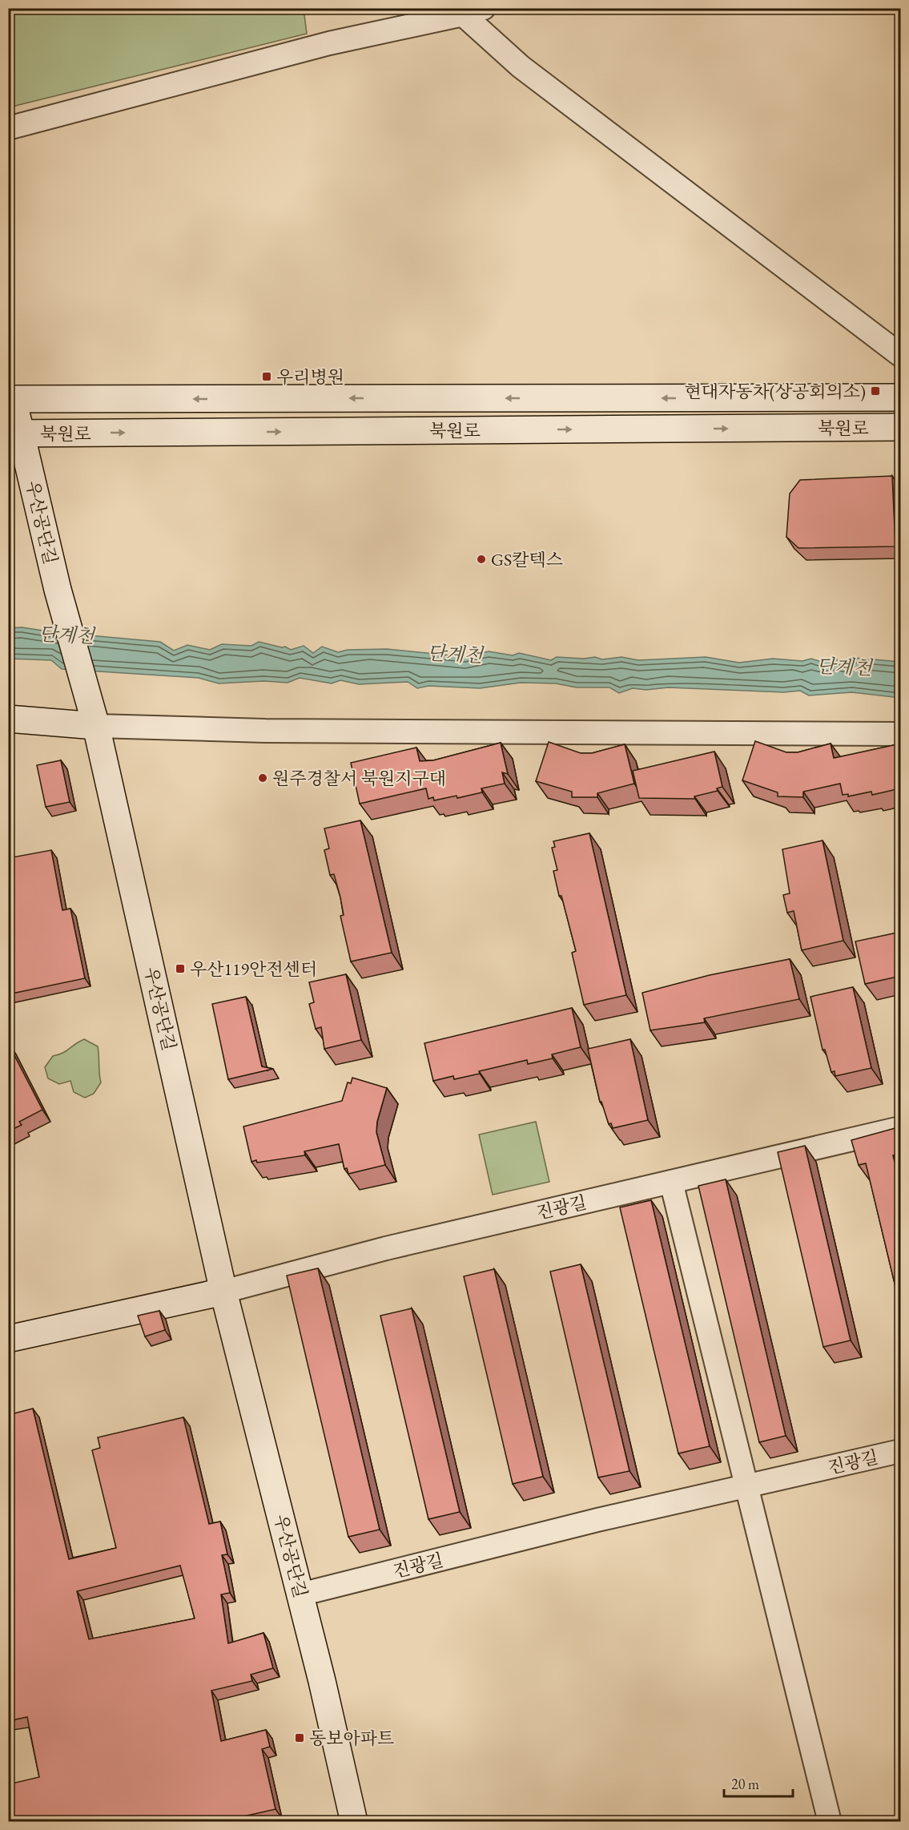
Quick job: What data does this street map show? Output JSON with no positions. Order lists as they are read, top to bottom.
{
  "streets": {
    "street": ["북원로", "우산공단길", "진광길"]
  },
  "crossings": [
    ["북원로", "우산공단길"],
    ["우산공단길", "진광길"]
  ],
  "water": ["단계천"],
  "places": {
    "transit": [
      "우리병원",
      "현대자동차(상공회의소)",
      "우산119안전센터",
      "동보아파트"
    ],
    "other": ["GS칼텍스", "원주경찰서 북원지구대"]
  },
  "scale_bar": "20 m"
}
